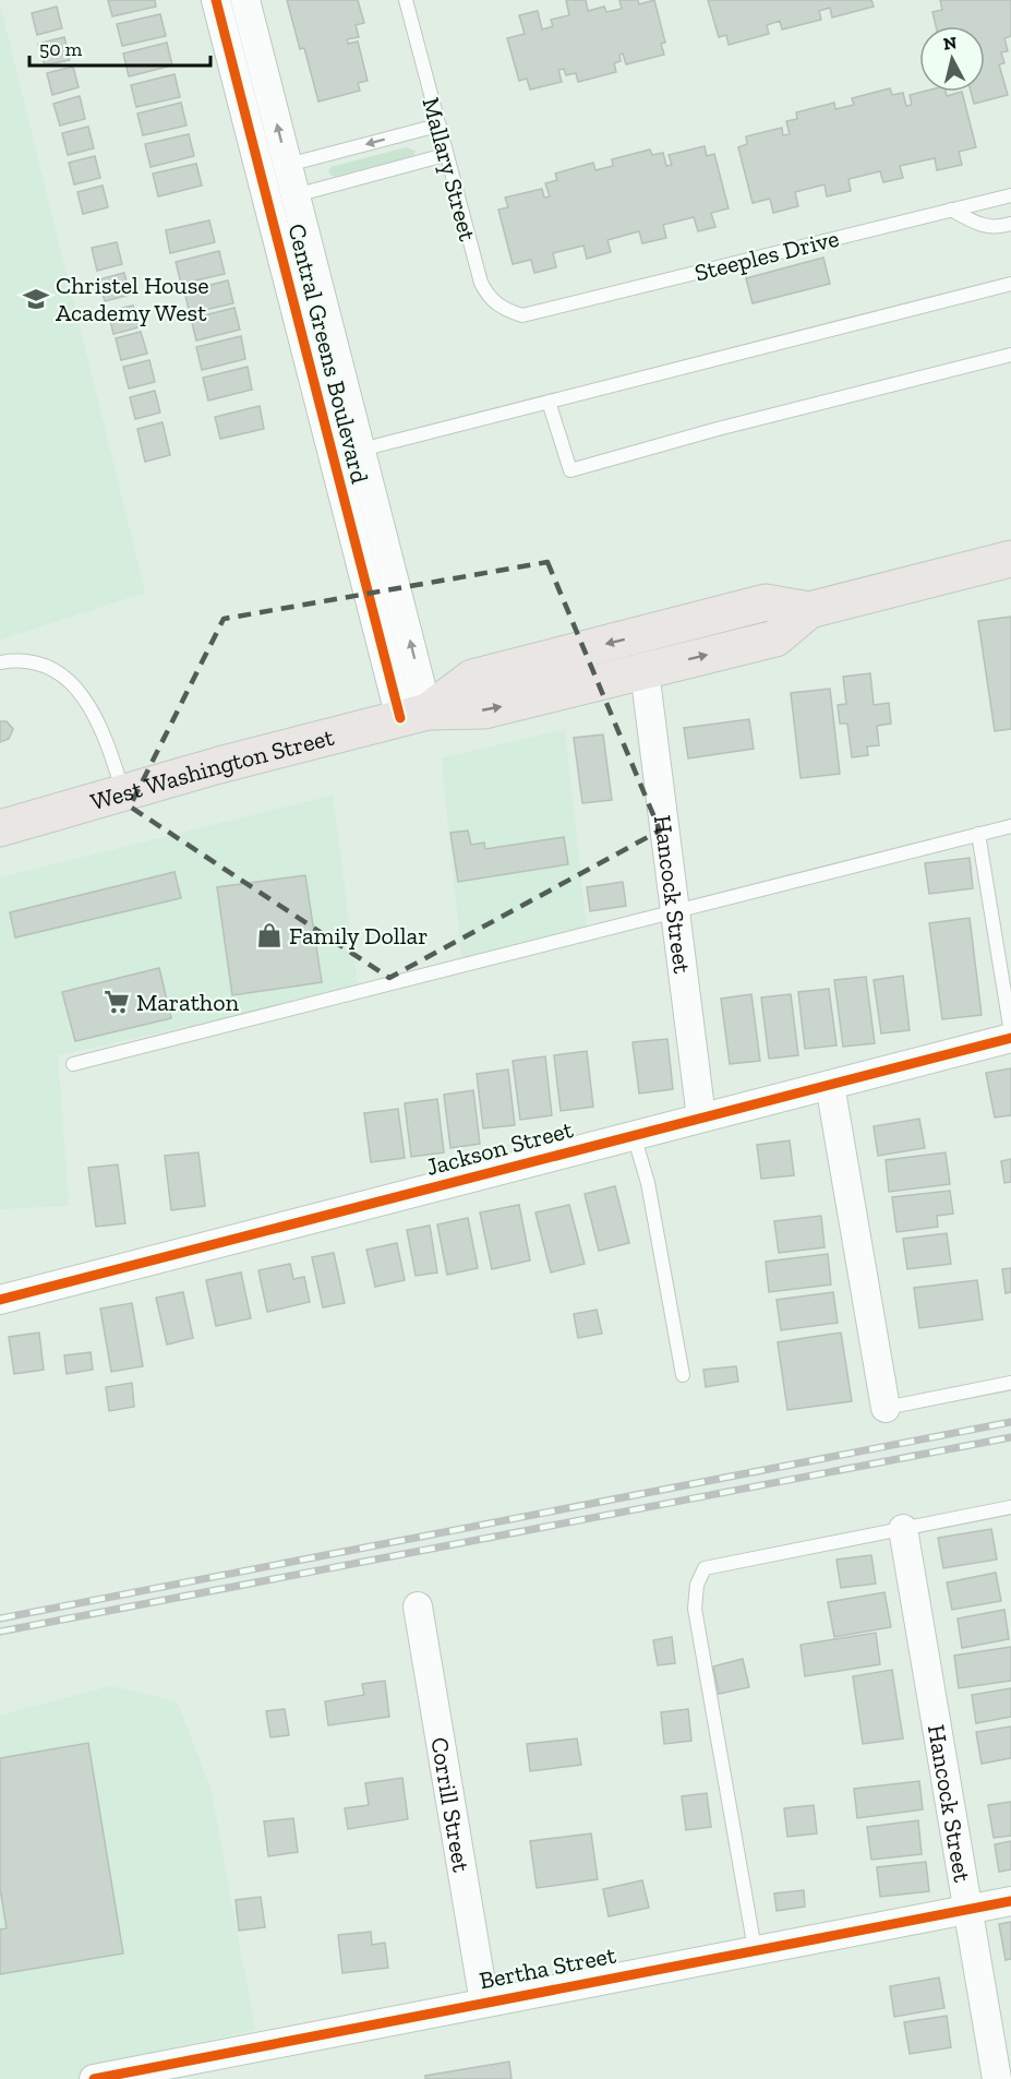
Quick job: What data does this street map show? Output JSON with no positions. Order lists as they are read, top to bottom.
{
  "streets": {
    "main road": ["West Washington Street"],
    "street": [
      "Central Greens Boulevard",
      "Hancock Street",
      "Jackson Street",
      "Corrill Street",
      "Bertha Street"
    ],
    "lane": ["Mallary Street", "Steeples Drive"]
  },
  "crossings": [
    ["Mallary Street", "Steeples Drive"],
    ["Central Greens Boulevard", "West Washington Street"],
    ["West Washington Street", "Hancock Street"],
    ["Hancock Street", "Jackson Street"],
    ["Hancock Street", "Bertha Street"],
    ["Corrill Street", "Bertha Street"]
  ],
  "places": {
    "school or university": ["Christel House Academy West"],
    "shop": ["Family Dollar"],
    "supermarket": ["Marathon"]
  },
  "scale_bar": "50 m",
  "north": "top"
}
